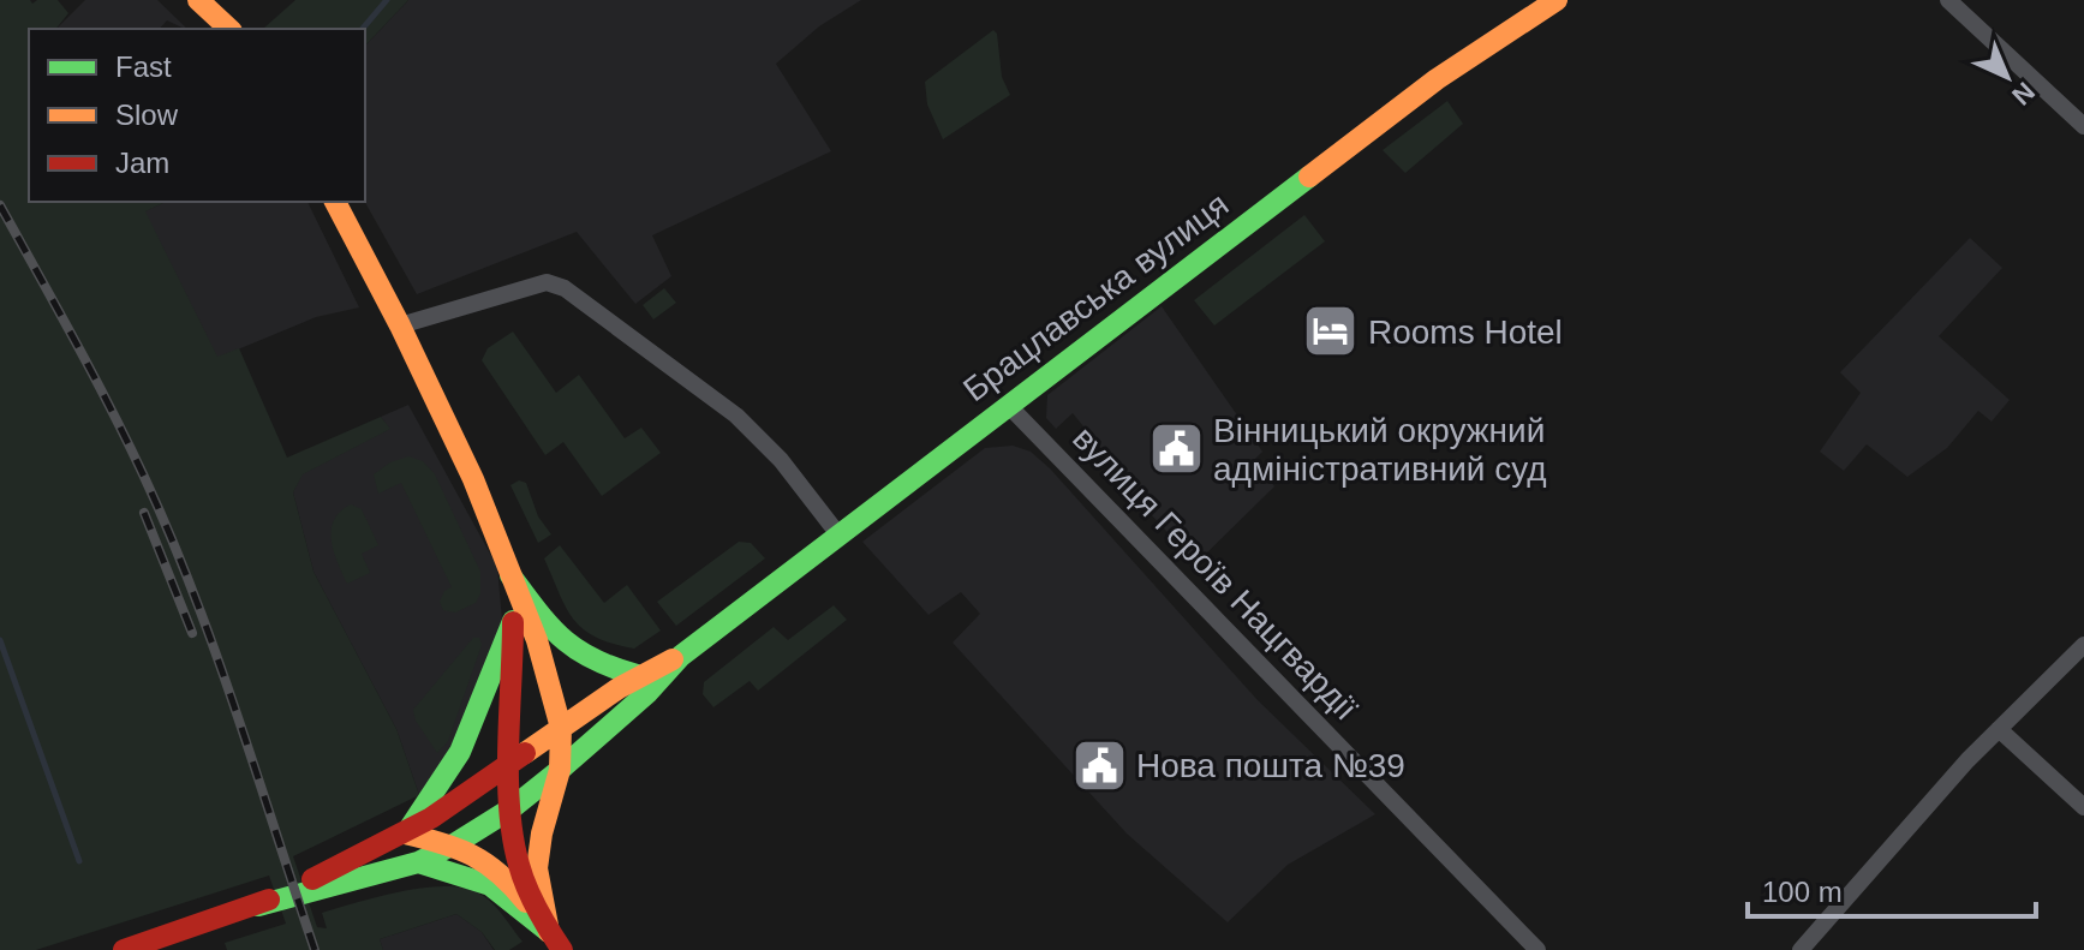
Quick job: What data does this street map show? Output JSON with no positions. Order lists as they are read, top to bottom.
{
  "streets": {
    "main road": ["Брацлавська вулиця"],
    "street": ["вулиця Героїв Нацгвардії"]
  },
  "crossings": [
    ["Брацлавська вулиця", "вулиця Героїв Нацгвардії"]
  ],
  "places": {
    "hotel": ["Rooms Hotel"],
    "public building": ["Вінницький окружний адміністративний суд", "Нова пошта №39"]
  },
  "legend": ["Fast", "Slow", "Jam"],
  "scale_bar": "100 m",
  "north": "bottom right"
}
